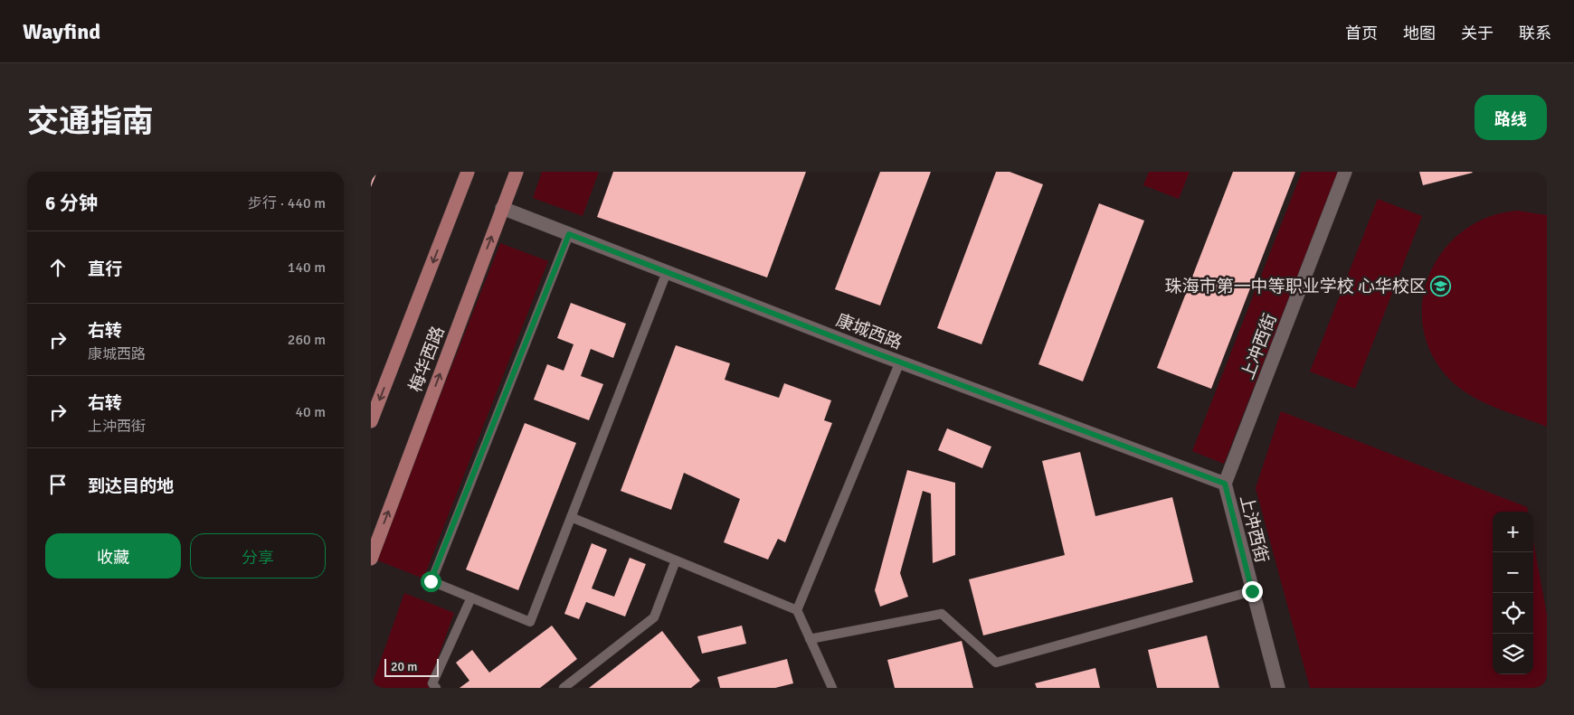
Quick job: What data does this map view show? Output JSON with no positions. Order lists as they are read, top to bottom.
{
  "streets": {
    "main road": ["梅华西路"],
    "street": ["康城西路", "上冲西街", "上沖西街"]
  },
  "crossings": [
    ["康城西路", "上冲西街"],
    ["康城西路", "梅华西路"],
    ["康城西路", "上沖西街"],
    ["上冲西街", "上沖西街"]
  ],
  "places": {
    "school or university": ["珠海市第一中等职业学校 心华校区"]
  },
  "scale_bar": "20 m",
  "page": {
    "header": "Wayfind",
    "nav": [
      "首页",
      "地图",
      "关于",
      "联系"
    ],
    "title": "交通指南",
    "buttons": [
      "路线",
      ["收藏", "分享"]
    ],
    "heading": ["6 分钟", "步行 · 440 m"],
    "list": [
      ["直行", "140 m"],
      ["右转", "康城西路", "260 m"],
      ["右转", "上沖西街", "40 m"],
      "到达目的地"
    ],
    "map_buttons": ["+", "−"],
    "scale": "20 m"
  }
}
